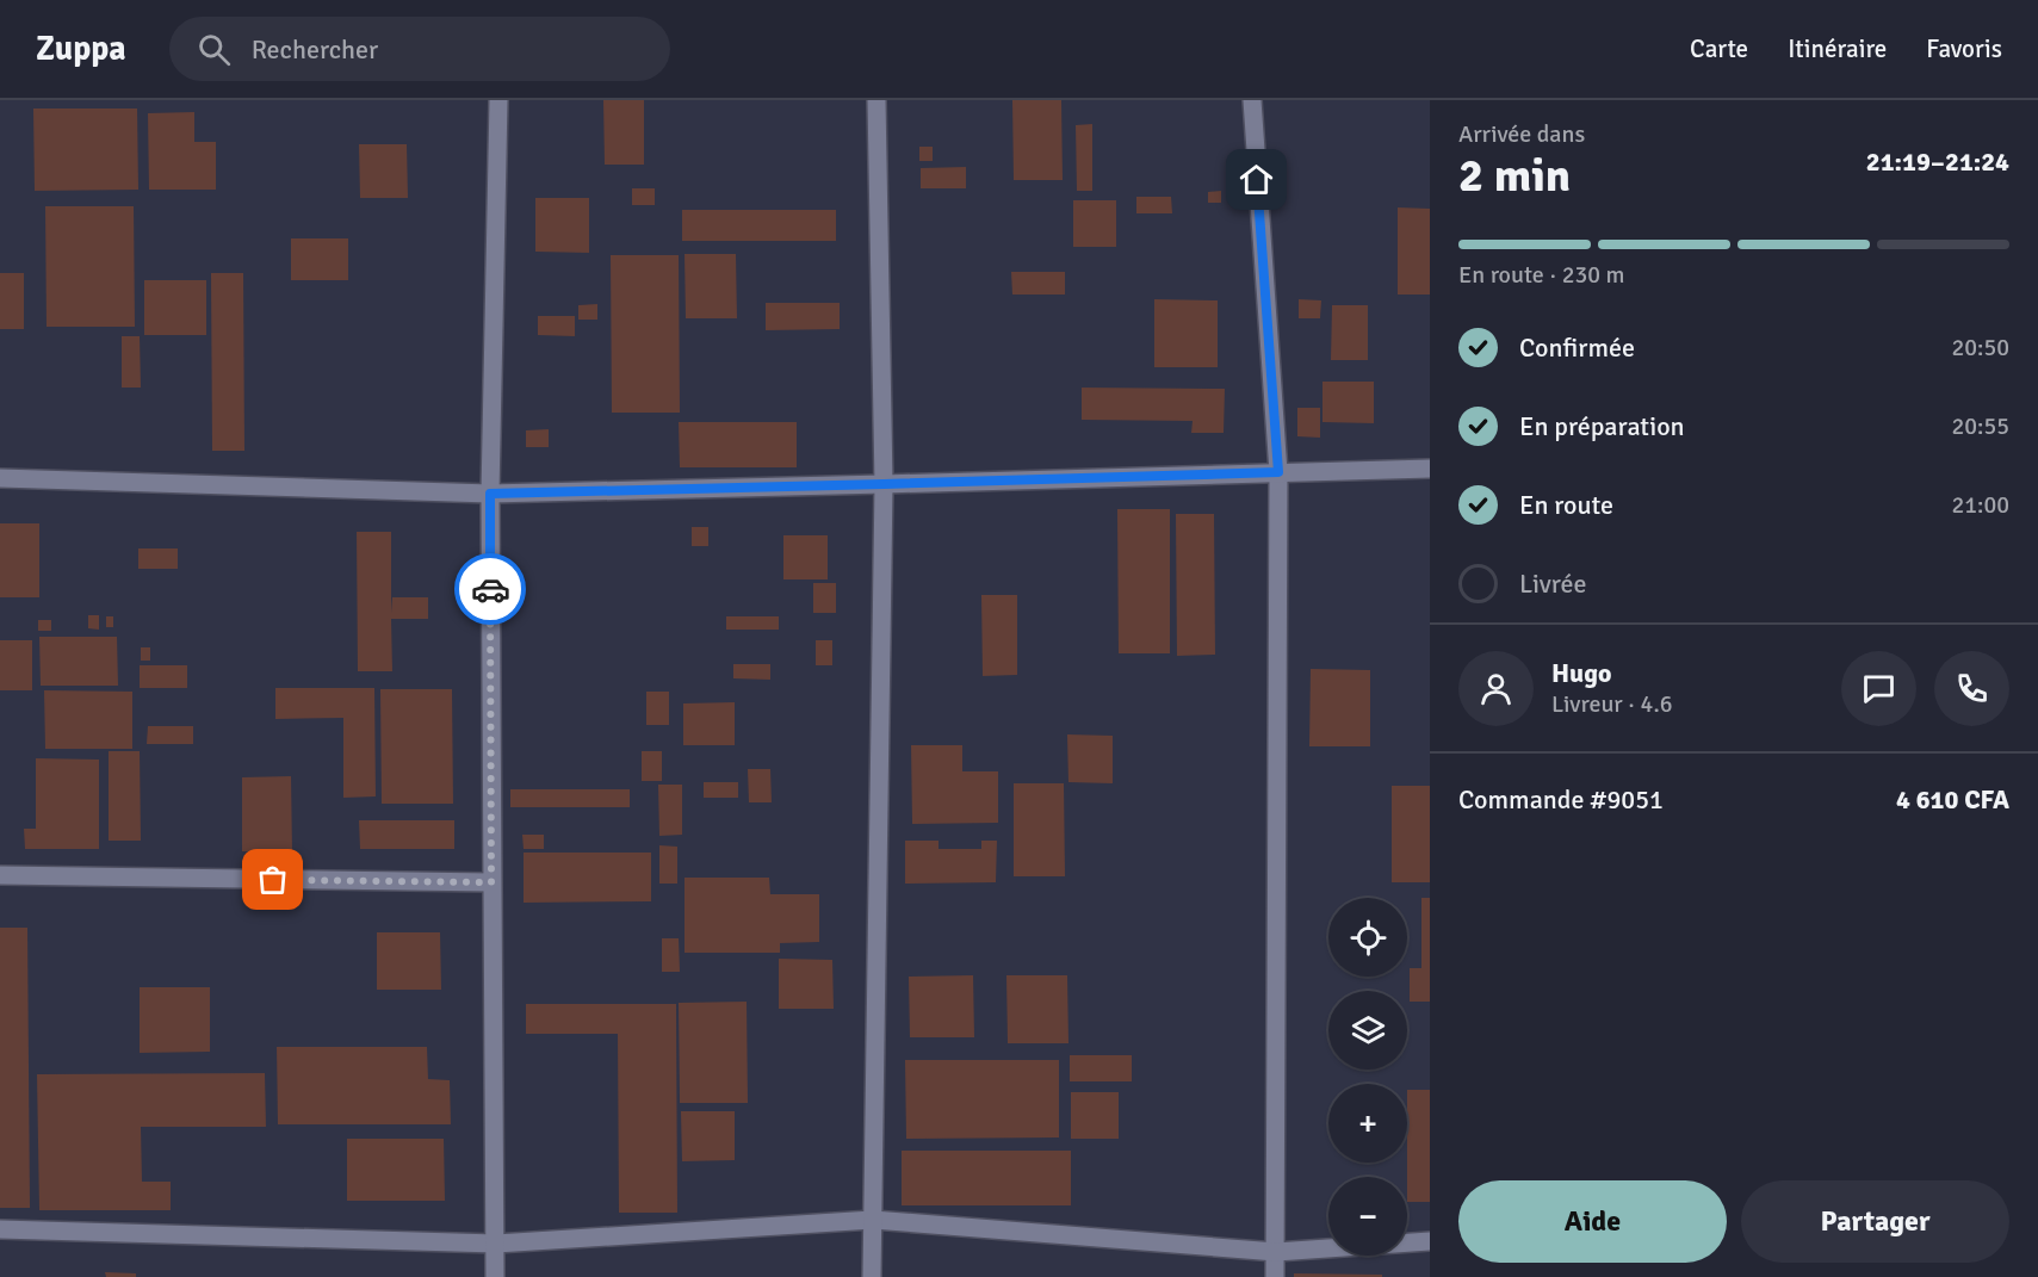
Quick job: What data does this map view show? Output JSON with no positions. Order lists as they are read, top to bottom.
{
  "page": {
    "header": "Zuppa",
    "search": "Rechercher",
    "nav": ["Carte", "Itinéraire", "Favoris"],
    "heading": ["2 min", "Arrivée dans", "21:19–21:24"],
    "panel": [
      "Hugo",
      "Livreur · 4.6",
      "Commande #9051",
      "4 610 CFA"
    ],
    "bar": "En route · 230 m",
    "list": [
      ["Confirmée", "20:50"],
      ["En préparation", "20:55"],
      ["En route", "21:00"],
      "Livrée"
    ],
    "map_buttons": ["+", "−"],
    "buttons": ["Aide", "Partager"]
  }
}
